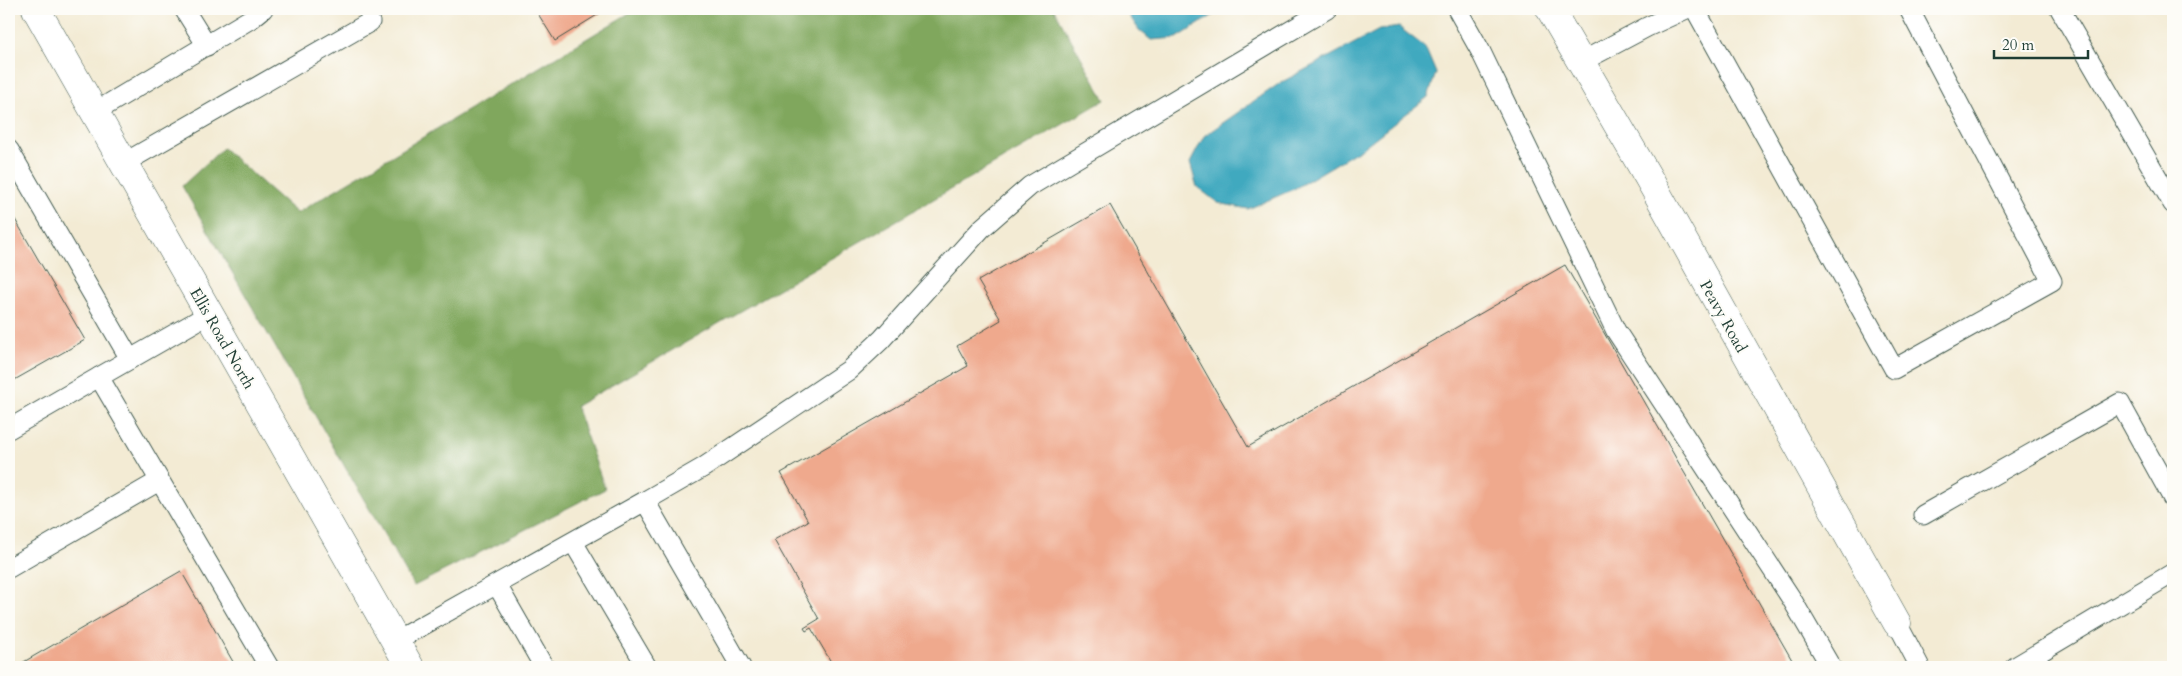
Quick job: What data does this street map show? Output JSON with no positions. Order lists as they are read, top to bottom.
{
  "streets": {
    "street": ["Peavy Road", "Ellis Road North"]
  },
  "scale_bar": "20 m"
}
